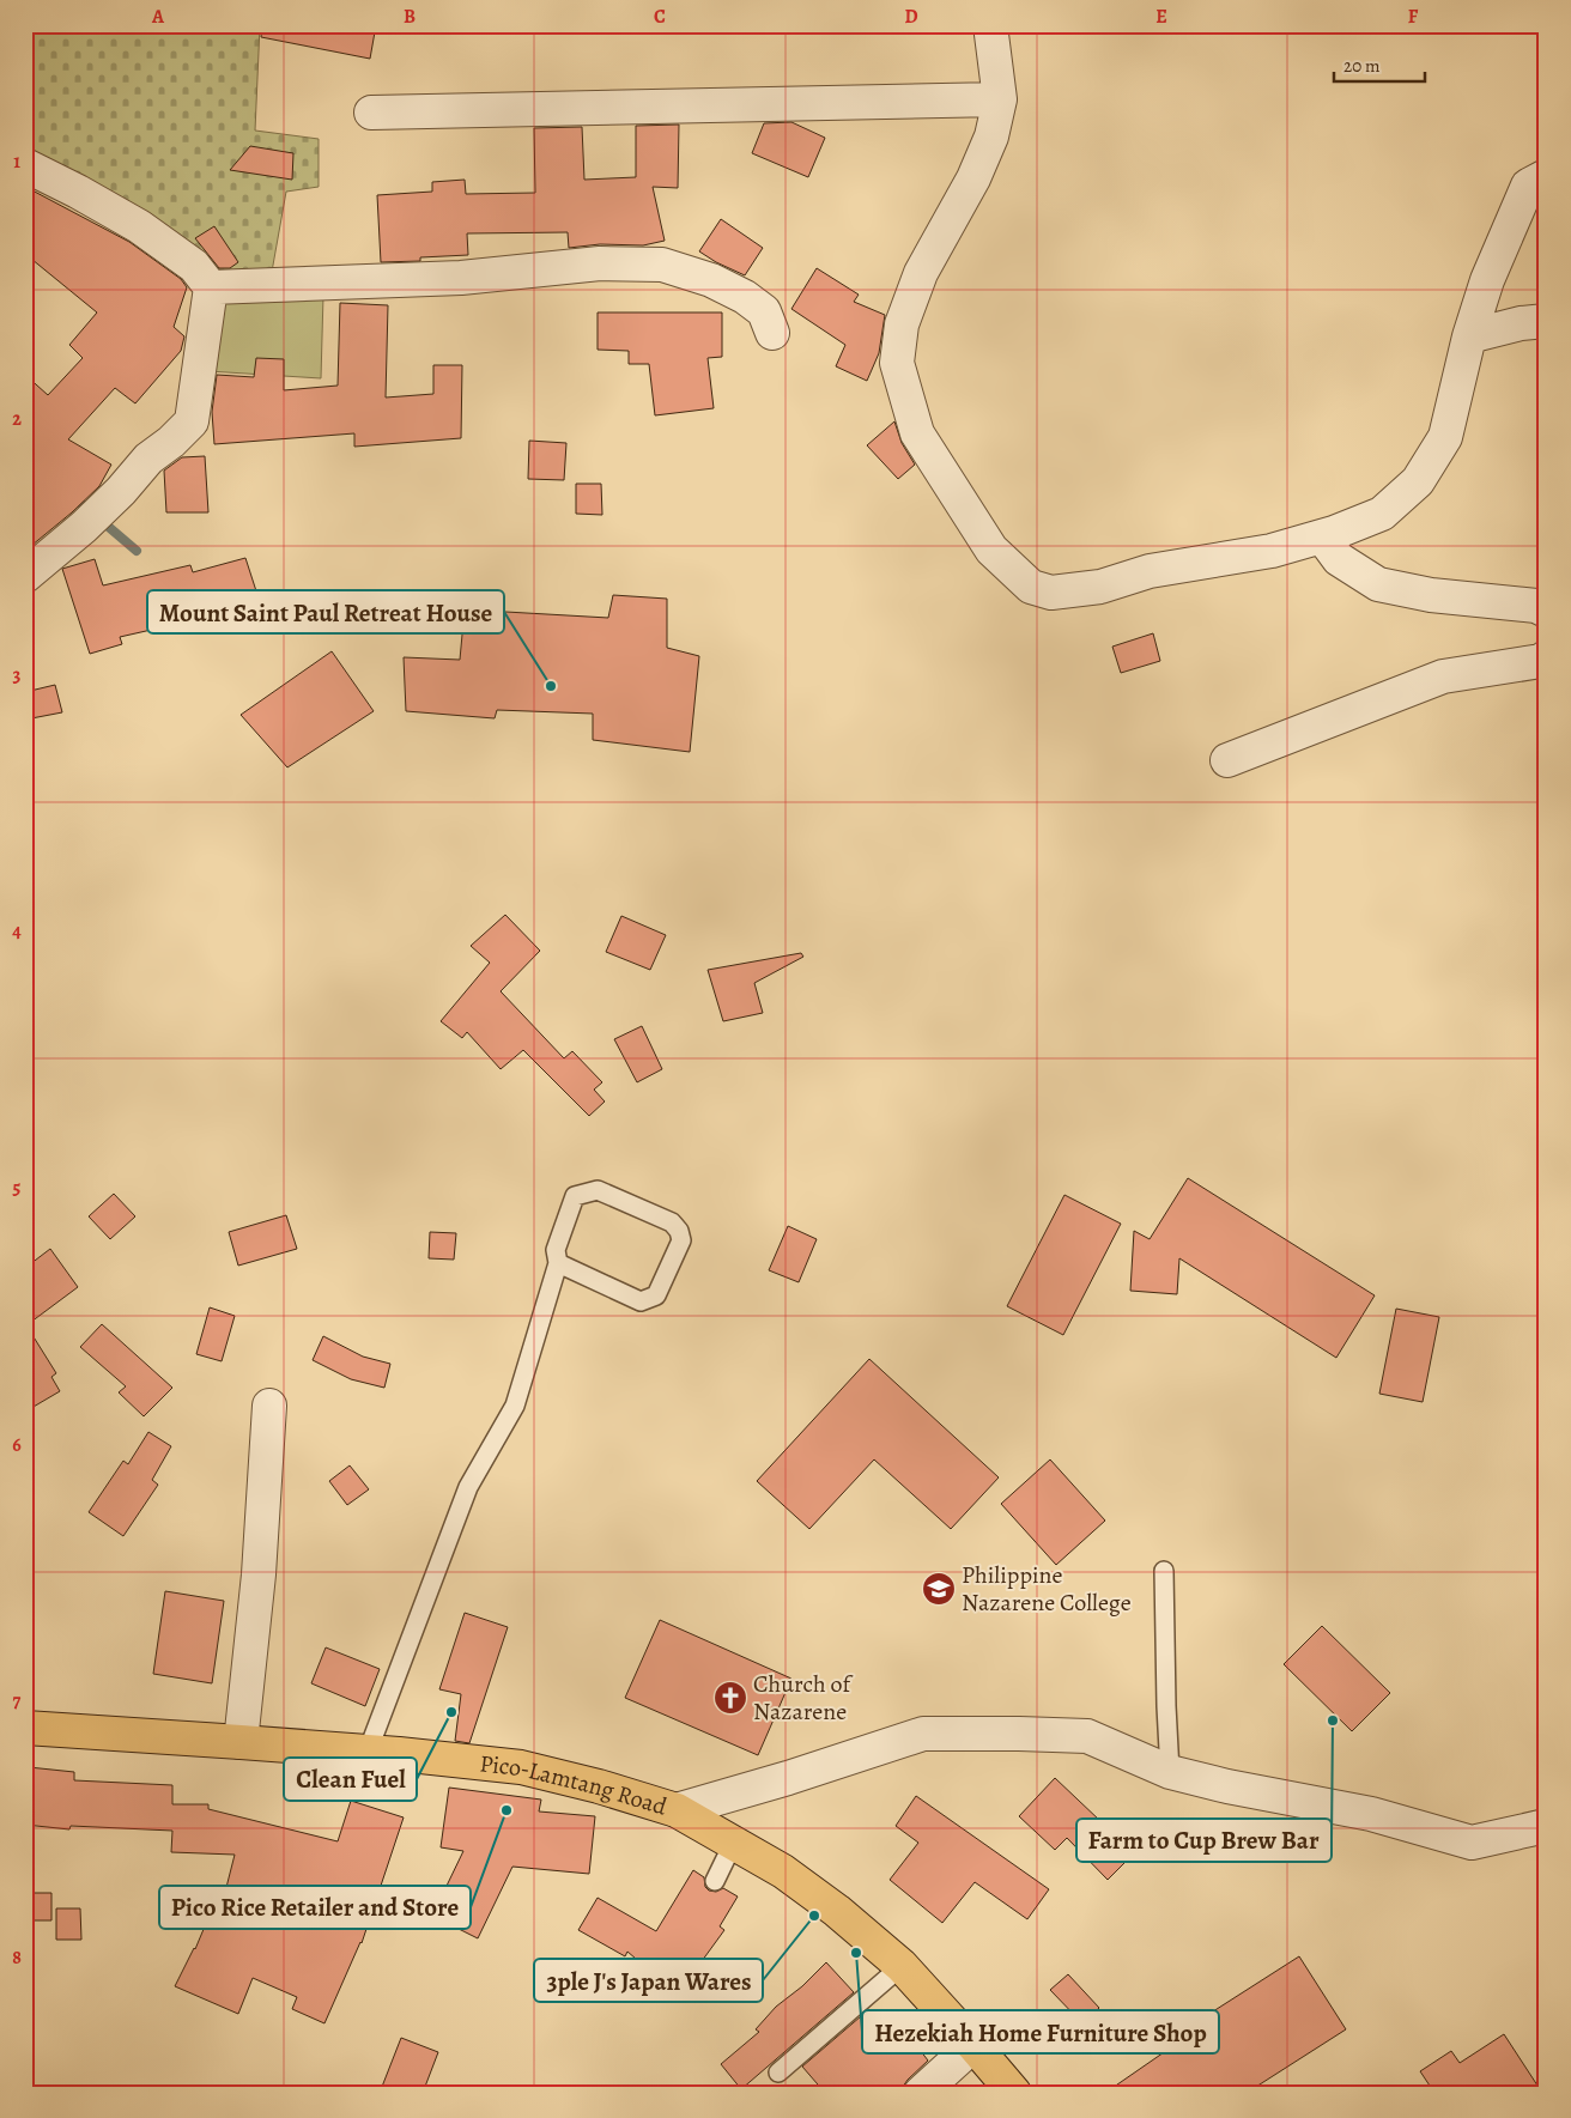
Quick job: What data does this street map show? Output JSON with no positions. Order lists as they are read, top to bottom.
{
  "streets": {
    "main road": ["Pico-Lamtang Road"]
  },
  "places": {
    "other": [
      "Mount Saint Paul Retreat House",
      "Clean Fuel",
      "Farm to Cup Brew Bar",
      "Pico Rice Retailer and Store",
      "3ple J's Japan Wares",
      "Hezekiah Home Furniture Shop"
    ],
    "school or university": ["Philippine Nazarene College"],
    "church": ["Church of Nazarene"]
  },
  "scale_bar": "20 m",
  "grid": {
    "columns": [
      "A",
      "B",
      "C",
      "D",
      "E",
      "F"
    ],
    "rows": [
      "1",
      "2",
      "3",
      "4",
      "5",
      "6",
      "7",
      "8"
    ]
  }
}
